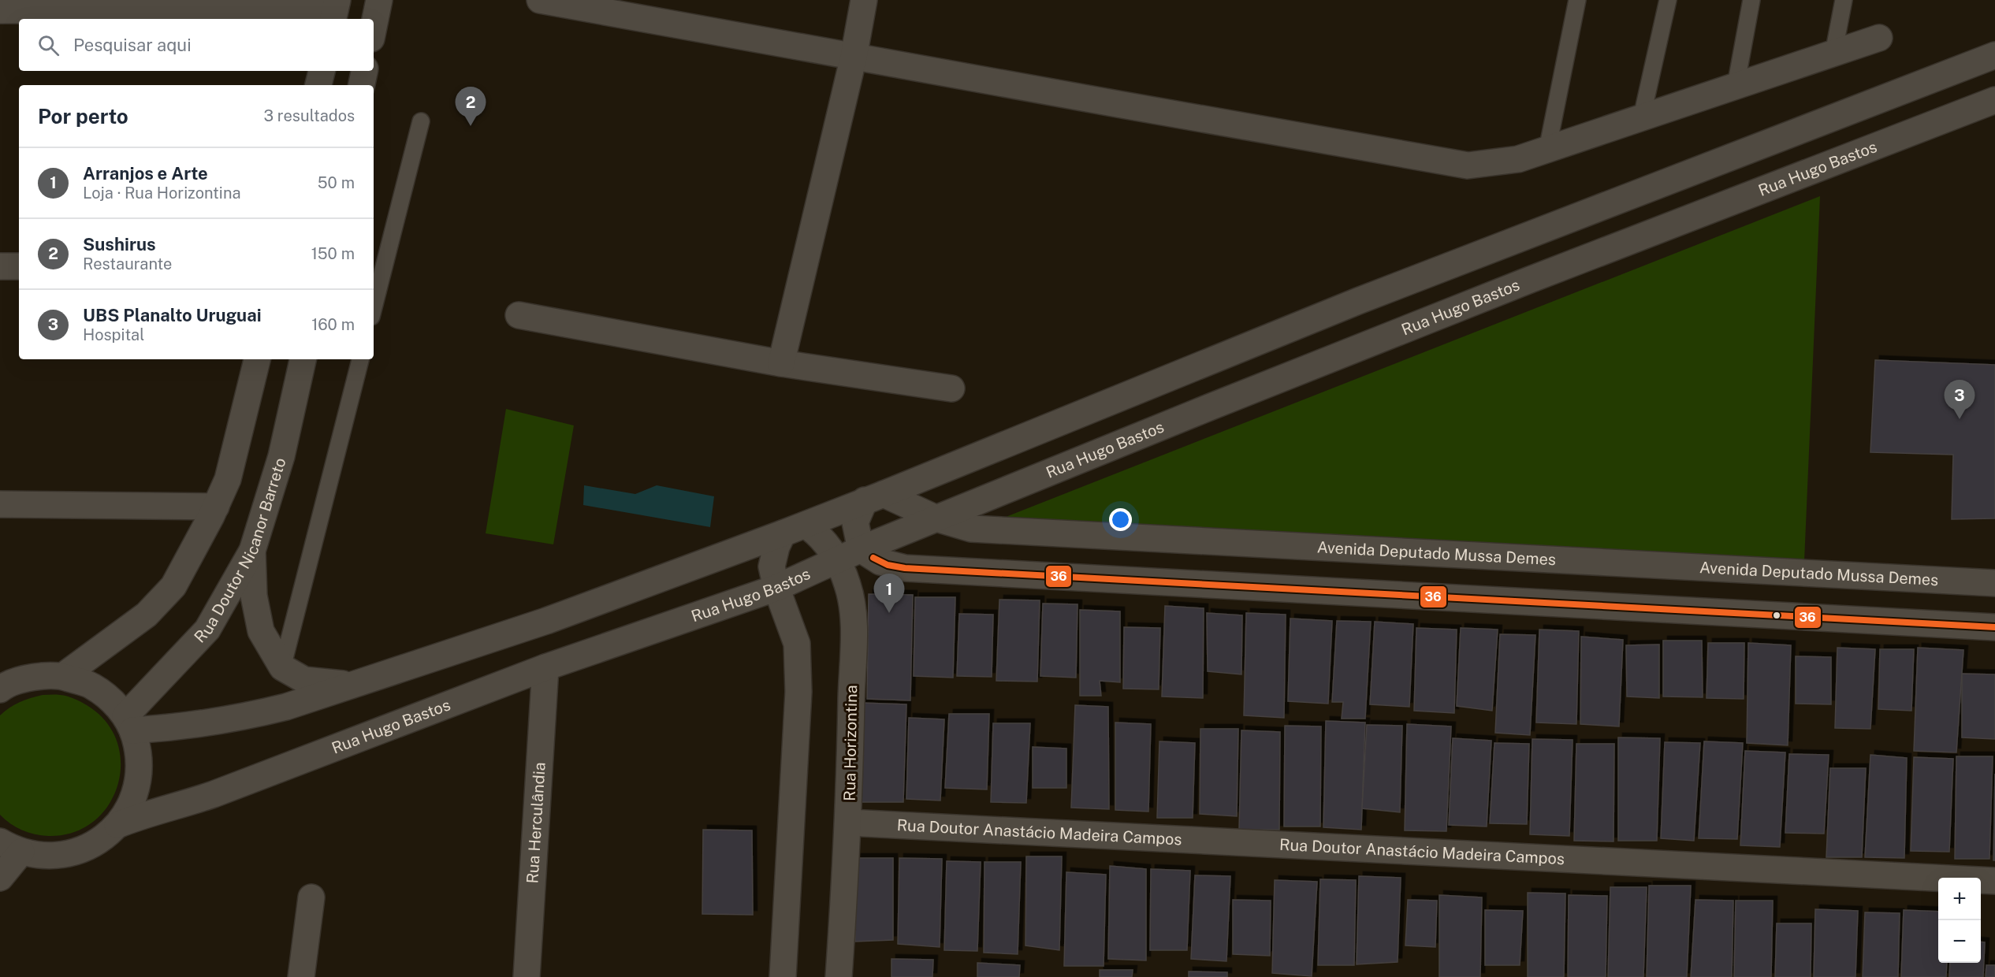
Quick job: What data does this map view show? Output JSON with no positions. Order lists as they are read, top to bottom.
{
  "streets": {
    "street": [
      "Rua Hugo Bastos",
      "Rua Doutor Nicanor Barreto",
      "Avenida Deputado Mussa Demes",
      "Rua Horizontina",
      "Rua Herculândia",
      "Rua Doutor Anastácio Madeira Campos"
    ]
  },
  "crossings": [
    ["Rua Hugo Bastos", "Avenida Deputado Mussa Demes"],
    ["Rua Hugo Bastos", "Rua Horizontina"],
    ["Rua Hugo Bastos", "Rua Herculândia"],
    ["Rua Horizontina", "Rua Doutor Anastácio Madeira Campos"]
  ],
  "lines": ["transit line 36"],
  "page": {
    "search": "Pesquisar aqui",
    "heading": ["Por perto", "3 resultados"],
    "pins": ["2", "3", "1"],
    "list": [
      {
        "mark": "1",
        "name": "Arranjos e Arte",
        "note": "Loja · Rua Horizontina",
        "value": "50 m"
      },
      {
        "mark": "2",
        "name": "Sushirus",
        "note": "Restaurante",
        "value": "150 m"
      },
      {
        "mark": "3",
        "name": "UBS Planalto Uruguai",
        "note": "Hospital",
        "value": "160 m"
      }
    ],
    "map_buttons": ["+", "−"]
  }
}
